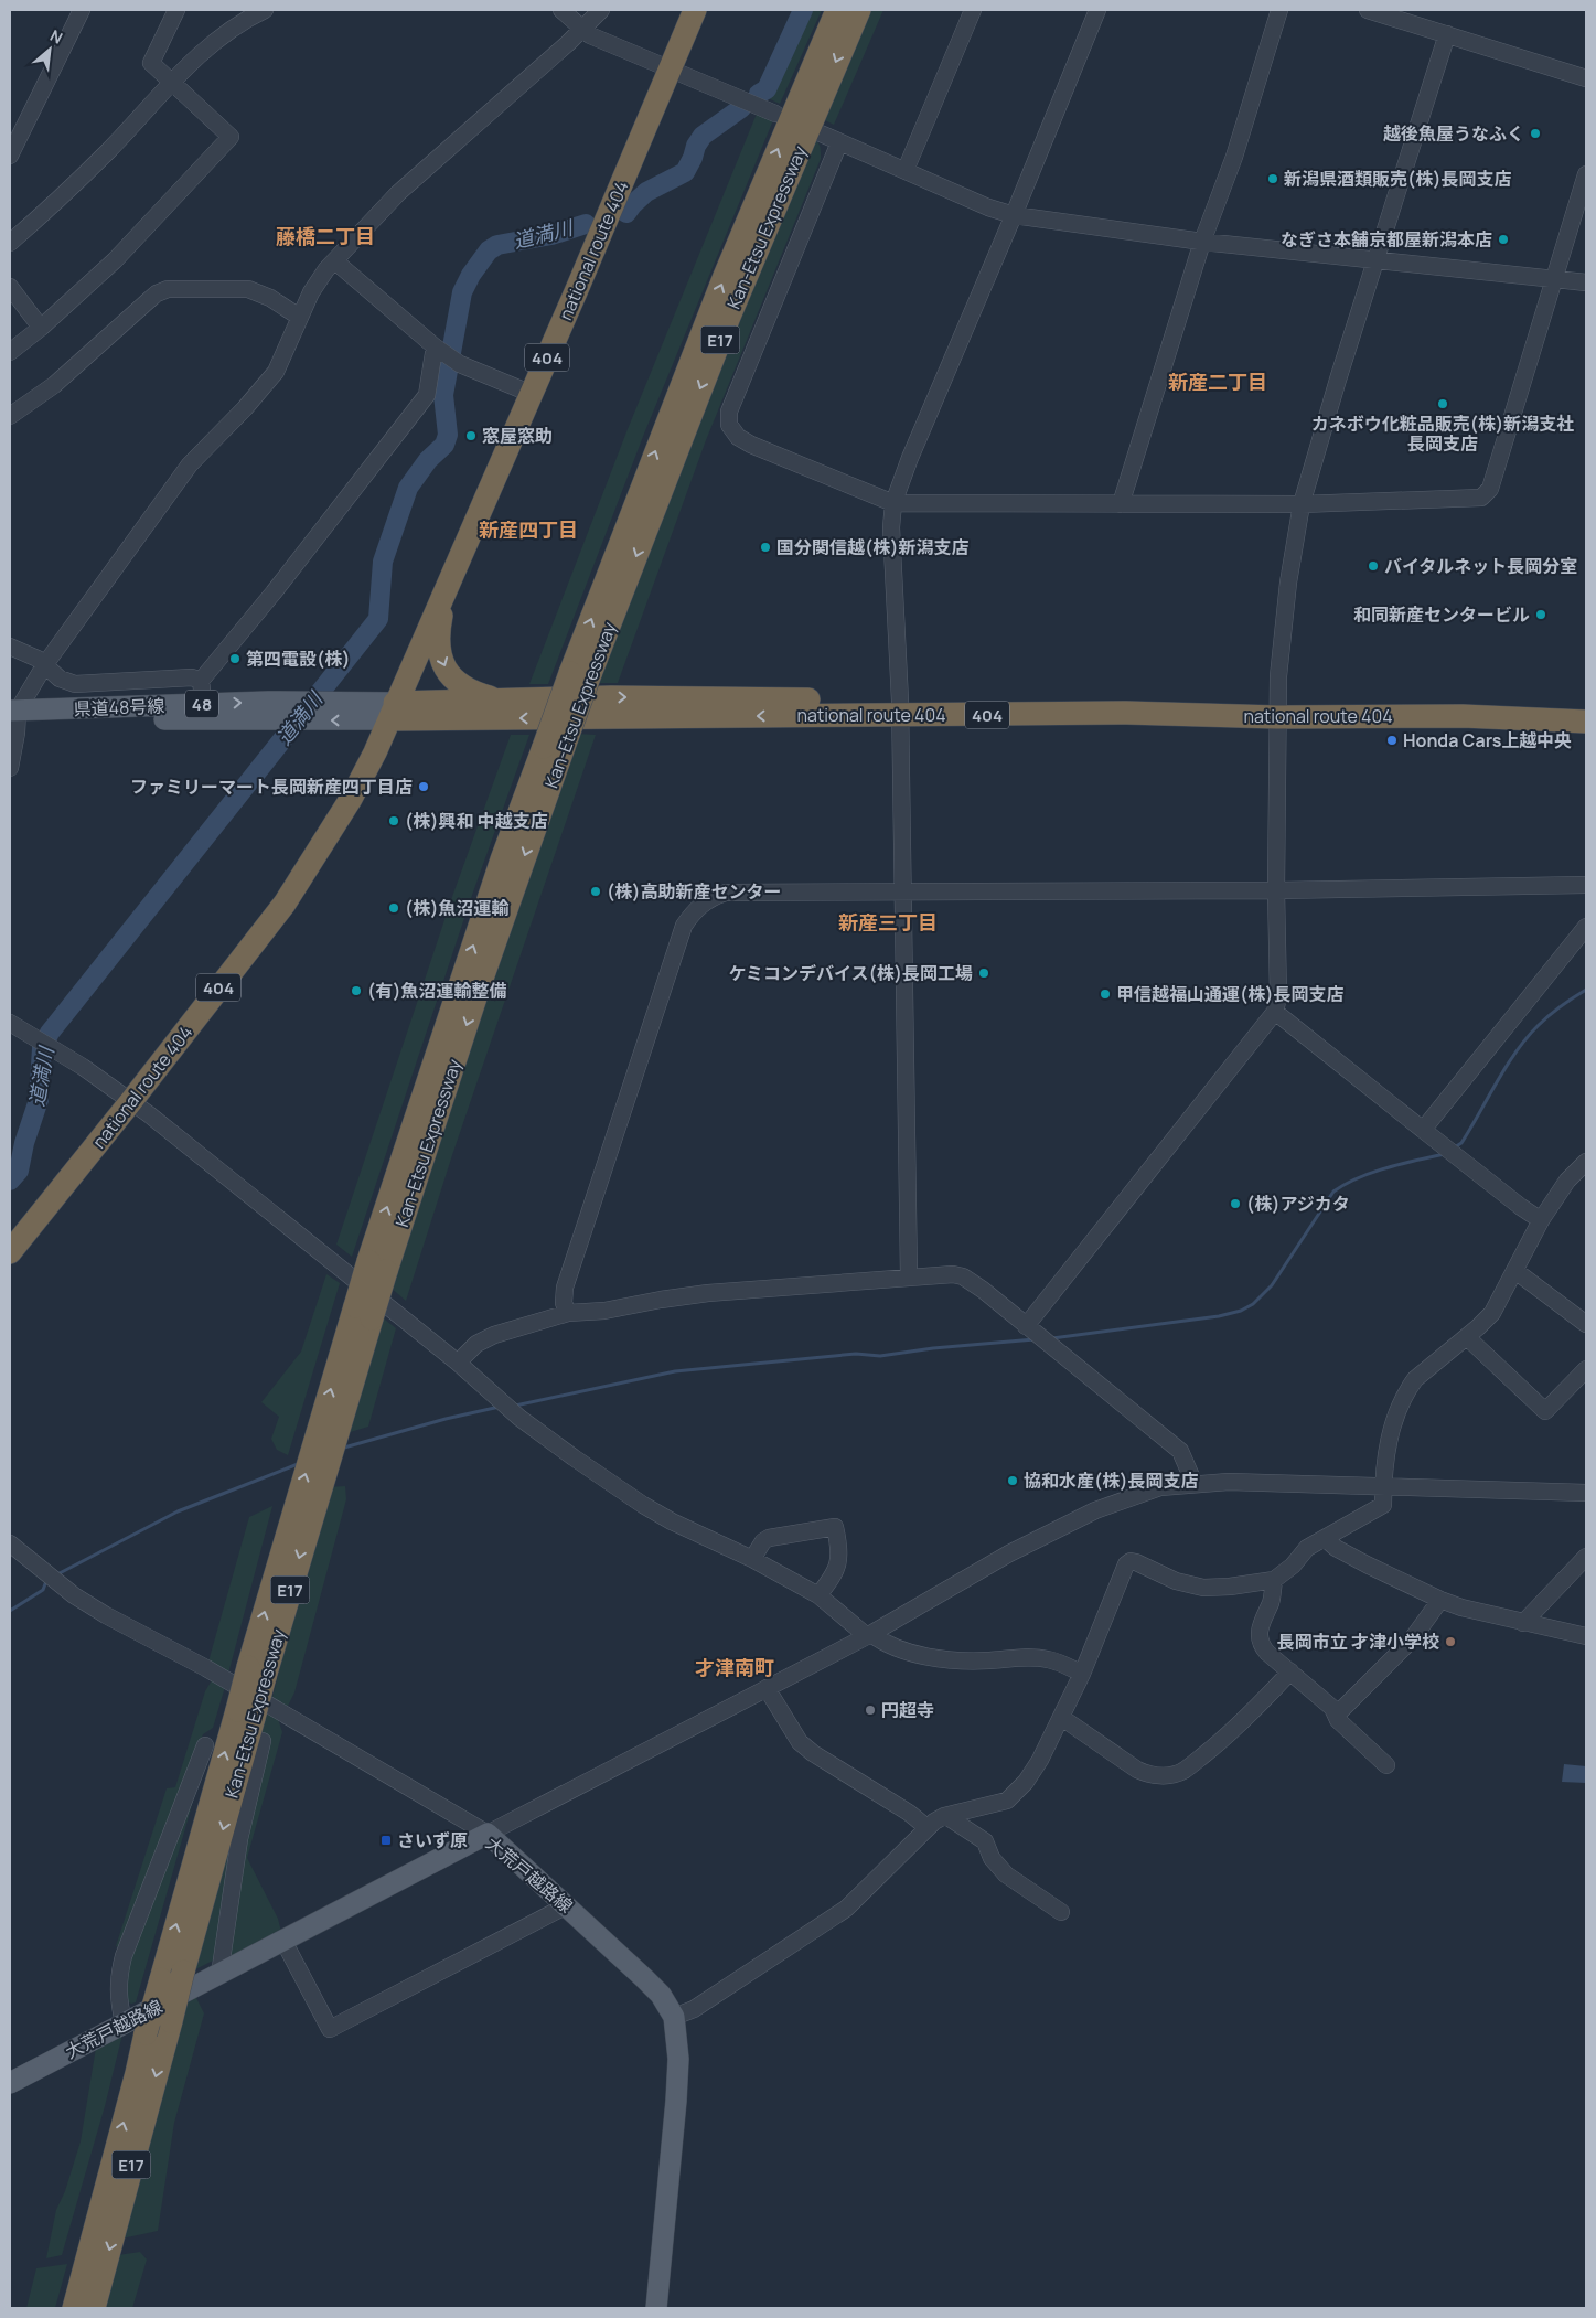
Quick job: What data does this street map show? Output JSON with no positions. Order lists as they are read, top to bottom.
{
  "streets": {
    "highway": [
      "Kan-Etsu Expressway",
      "national route 404",
      "E17",
      "404"
    ],
    "main road": ["48", "県道48号線", "大荒戸越路線"]
  },
  "crossings": [
    ["national route 404", "48"],
    ["national route 404", "県道48号線"],
    ["48", "県道48号線"]
  ],
  "districts": [
    "藤橋二丁目",
    "新産二丁目",
    "新産四丁目",
    "新産三丁目",
    "才津南町"
  ],
  "water": ["道満川"],
  "places": {
    "other": [
      "越後魚屋うなふく",
      "新潟県酒類販売(株)長岡支店",
      "なぎさ本舗京都屋新潟本店",
      "カネボウ化粧品販売(株)新潟支社 長岡支店",
      "窓屋窓助",
      "国分関信越(株)新潟支店",
      "バイタルネット長岡分室",
      "和同新産センタービル",
      "第四電設(株)",
      "Honda Cars上越中央",
      "ファミリーマート長岡新産四丁目店",
      "(株)興和 中越支店",
      "(株)高助新産センター",
      "(株)魚沼運輸",
      "ケミコンデバイス(株)長岡工場",
      "(有)魚沼運輸整備",
      "甲信越福山通運(株)長岡支店",
      "(株)アジカタ",
      "協和水産(株)長岡支店",
      "長岡市立 才津小学校",
      "円超寺"
    ],
    "transit": ["さいず原"]
  },
  "north": "top right"
}
